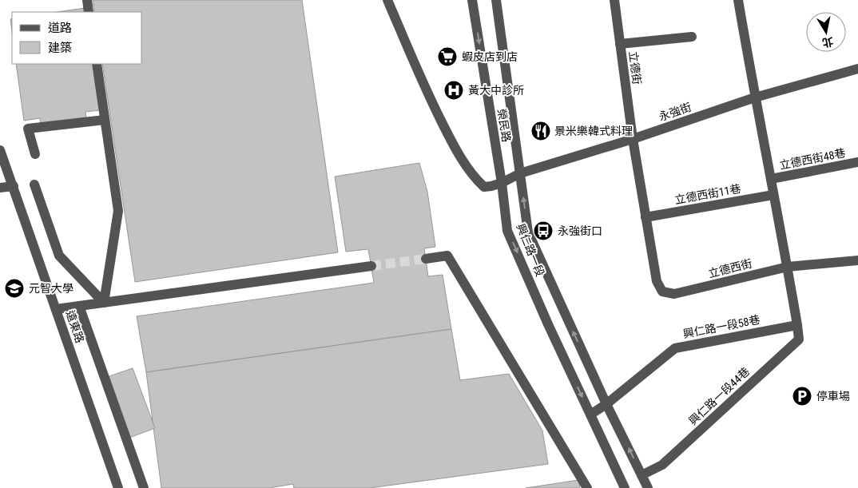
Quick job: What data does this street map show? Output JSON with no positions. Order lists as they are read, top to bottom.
{
  "streets": {
    "street": [
      "立德街",
      "永強街",
      "榮民路",
      "立德西街48巷",
      "立德西街11巷",
      "興仁路一段",
      "立德西街",
      "遠東路",
      "興仁路一段58巷",
      "興仁路一段44巷"
    ]
  },
  "crossings": [
    ["立德街", "永強街"],
    ["立德街", "立德西街"],
    ["永強街", "榮民路"],
    ["永強街", "興仁路一段"],
    ["永強街", "立德西街"],
    ["榮民路", "興仁路一段"],
    ["立德西街11巷", "立德西街"],
    ["興仁路一段", "興仁路一段58巷"],
    ["興仁路一段", "興仁路一段44巷"],
    ["興仁路一段58巷", "興仁路一段44巷"]
  ],
  "places": {
    "supermarket": ["蝦皮店到店"],
    "hospital": ["黃大中診所"],
    "restaurant": ["景米樂韓式料理"],
    "bus stop": ["永強街口"],
    "school or university": ["元智大學"],
    "parking": ["停車場"]
  },
  "legend": ["道路", "建築"],
  "north": "bottom"
}
